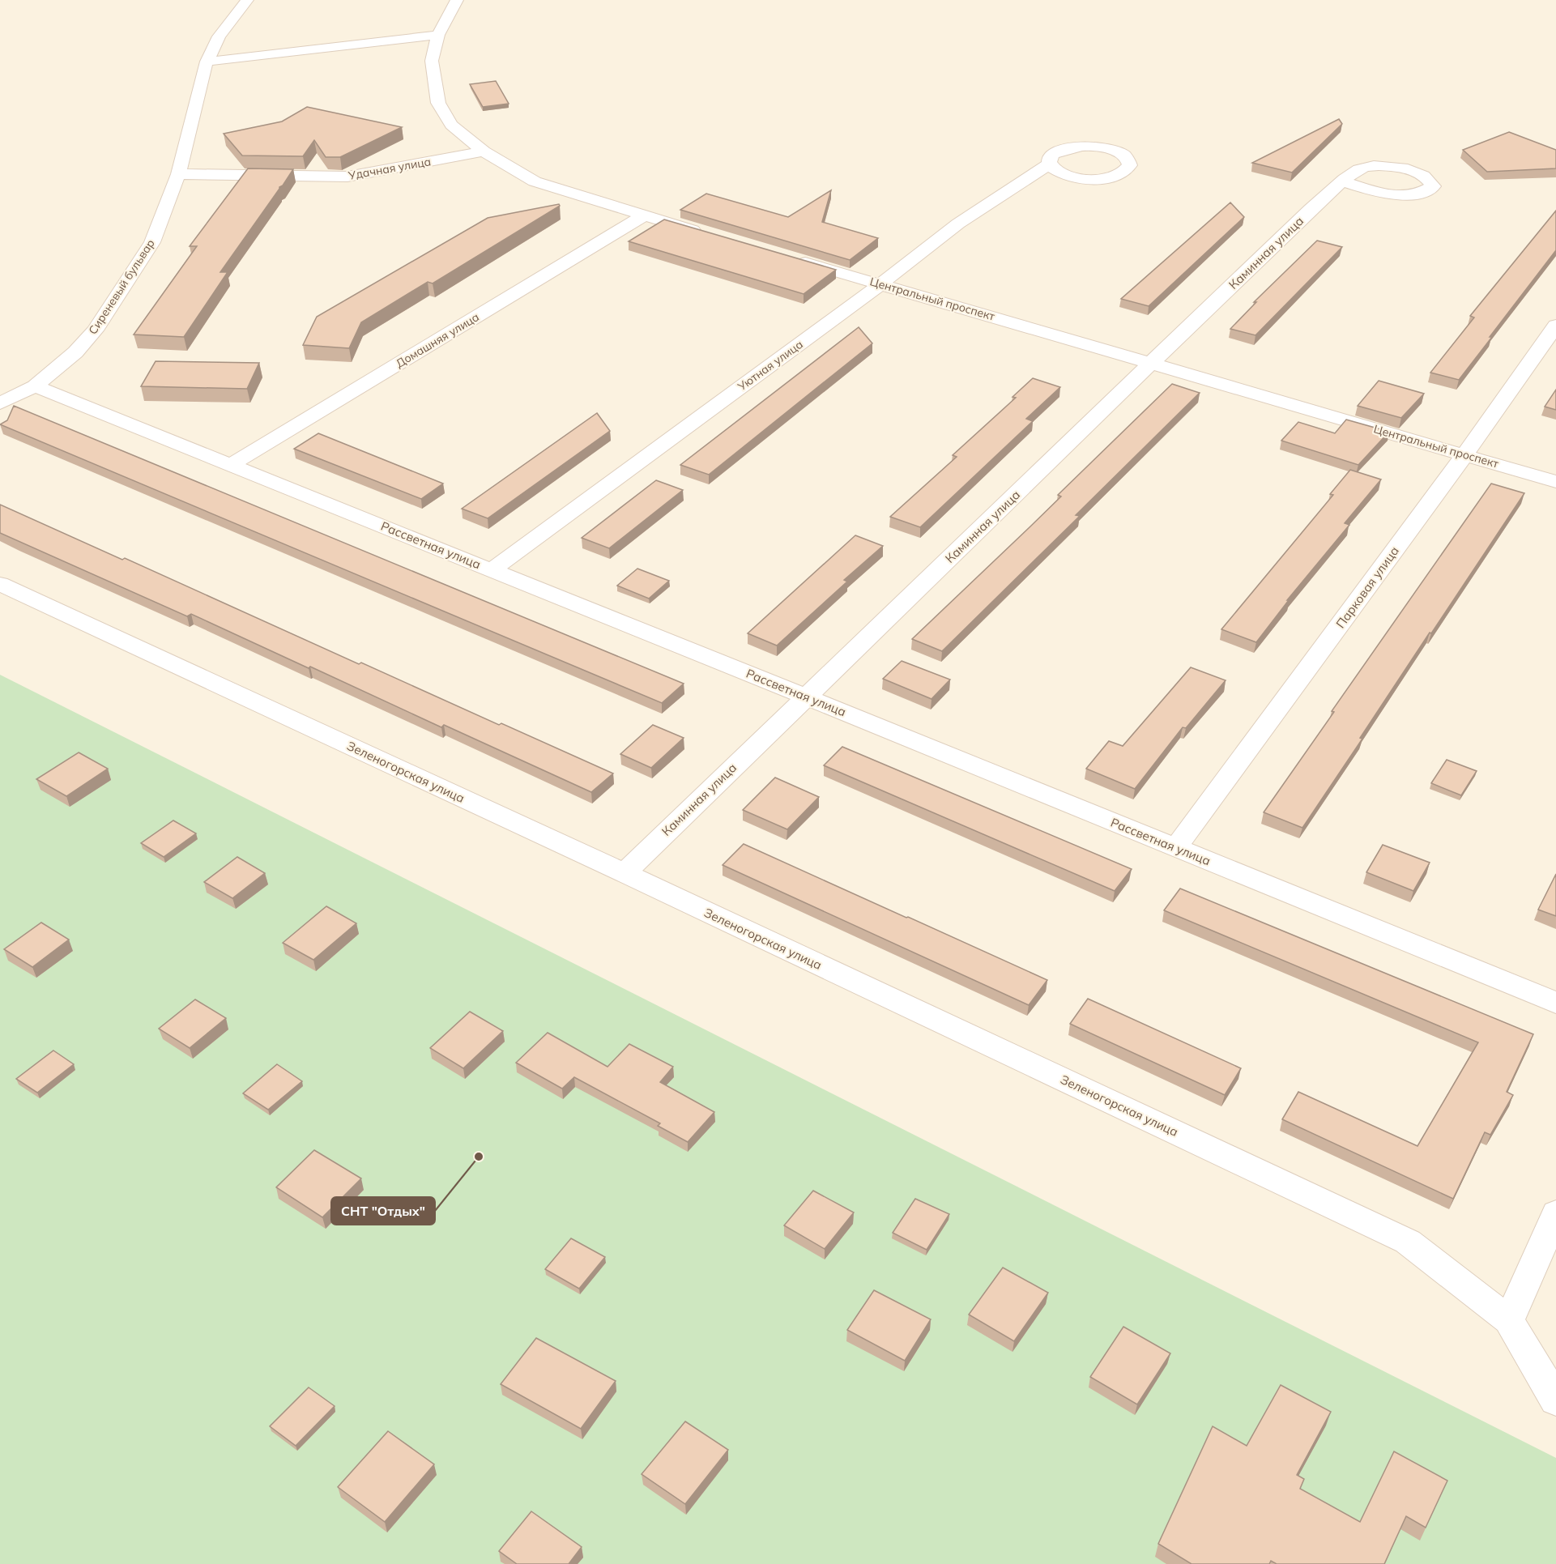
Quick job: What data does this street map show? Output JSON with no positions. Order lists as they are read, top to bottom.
{
  "streets": {
    "street": [
      "Удачная улица",
      "Каминная улица",
      "Сиреневый бульвар",
      "Центральный проспект",
      "Домашняя улица",
      "Уютная улица",
      "Рассветная улица",
      "Парковая улица",
      "Зеленогорская улица"
    ]
  },
  "crossings": [
    ["Удачная улица", "Сиреневый бульвар"],
    ["Каминная улица", "Центральный проспект"],
    ["Каминная улица", "Рассветная улица"],
    ["Каминная улица", "Зеленогорская улица"],
    ["Сиреневый бульвар", "Рассветная улица"],
    ["Центральный проспект", "Уютная улица"],
    ["Центральный проспект", "Парковая улица"],
    ["Домашняя улица", "Рассветная улица"],
    ["Уютная улица", "Рассветная улица"],
    ["Рассветная улица", "Парковая улица"]
  ],
  "places": ["СНТ \"Отдых\""]
}
